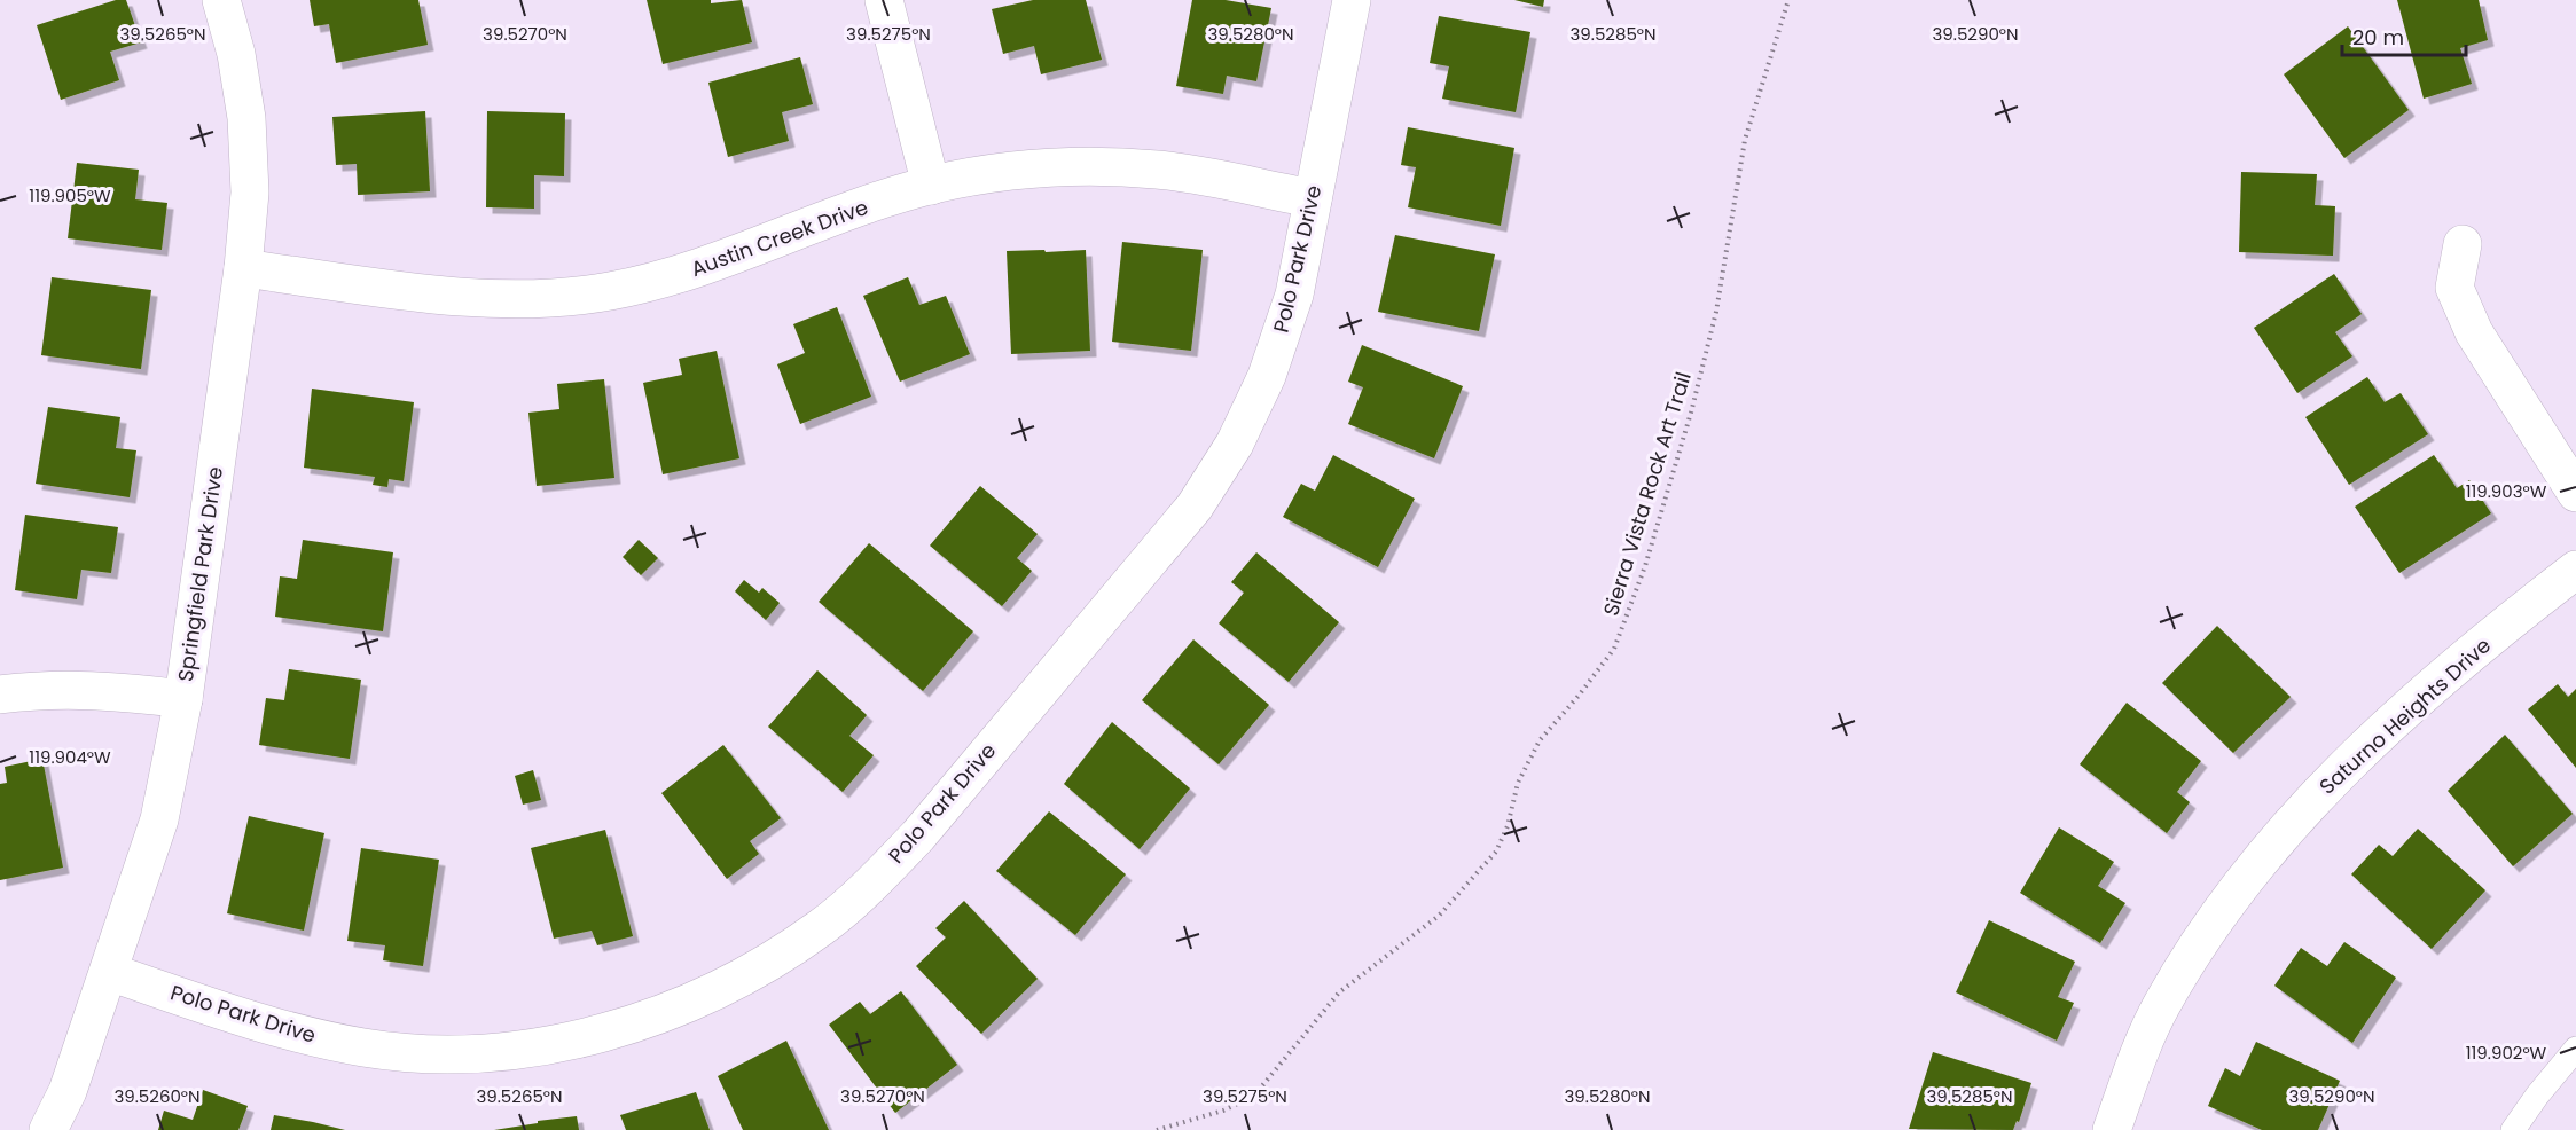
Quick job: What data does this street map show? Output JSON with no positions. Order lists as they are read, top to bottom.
{
  "streets": {
    "street": [
      "Austin Creek Drive",
      "Polo Park Drive",
      "Springfield Park Drive",
      "Saturno Heights Drive"
    ],
    "path": ["Sierra Vista Rock Art Trail"]
  },
  "crossings": [
    ["Austin Creek Drive", "Polo Park Drive"],
    ["Austin Creek Drive", "Springfield Park Drive"],
    ["Polo Park Drive", "Springfield Park Drive"]
  ],
  "scale_bar": "20 m",
  "coordinates": [
    "39.5265°N",
    "39.5270°N",
    "39.5275°N",
    "39.5280°N",
    "39.5285°N",
    "39.5290°N",
    "119.905°W",
    "119.903°W",
    "119.904°W",
    "119.902°W",
    "39.5260°N"
  ]
}
